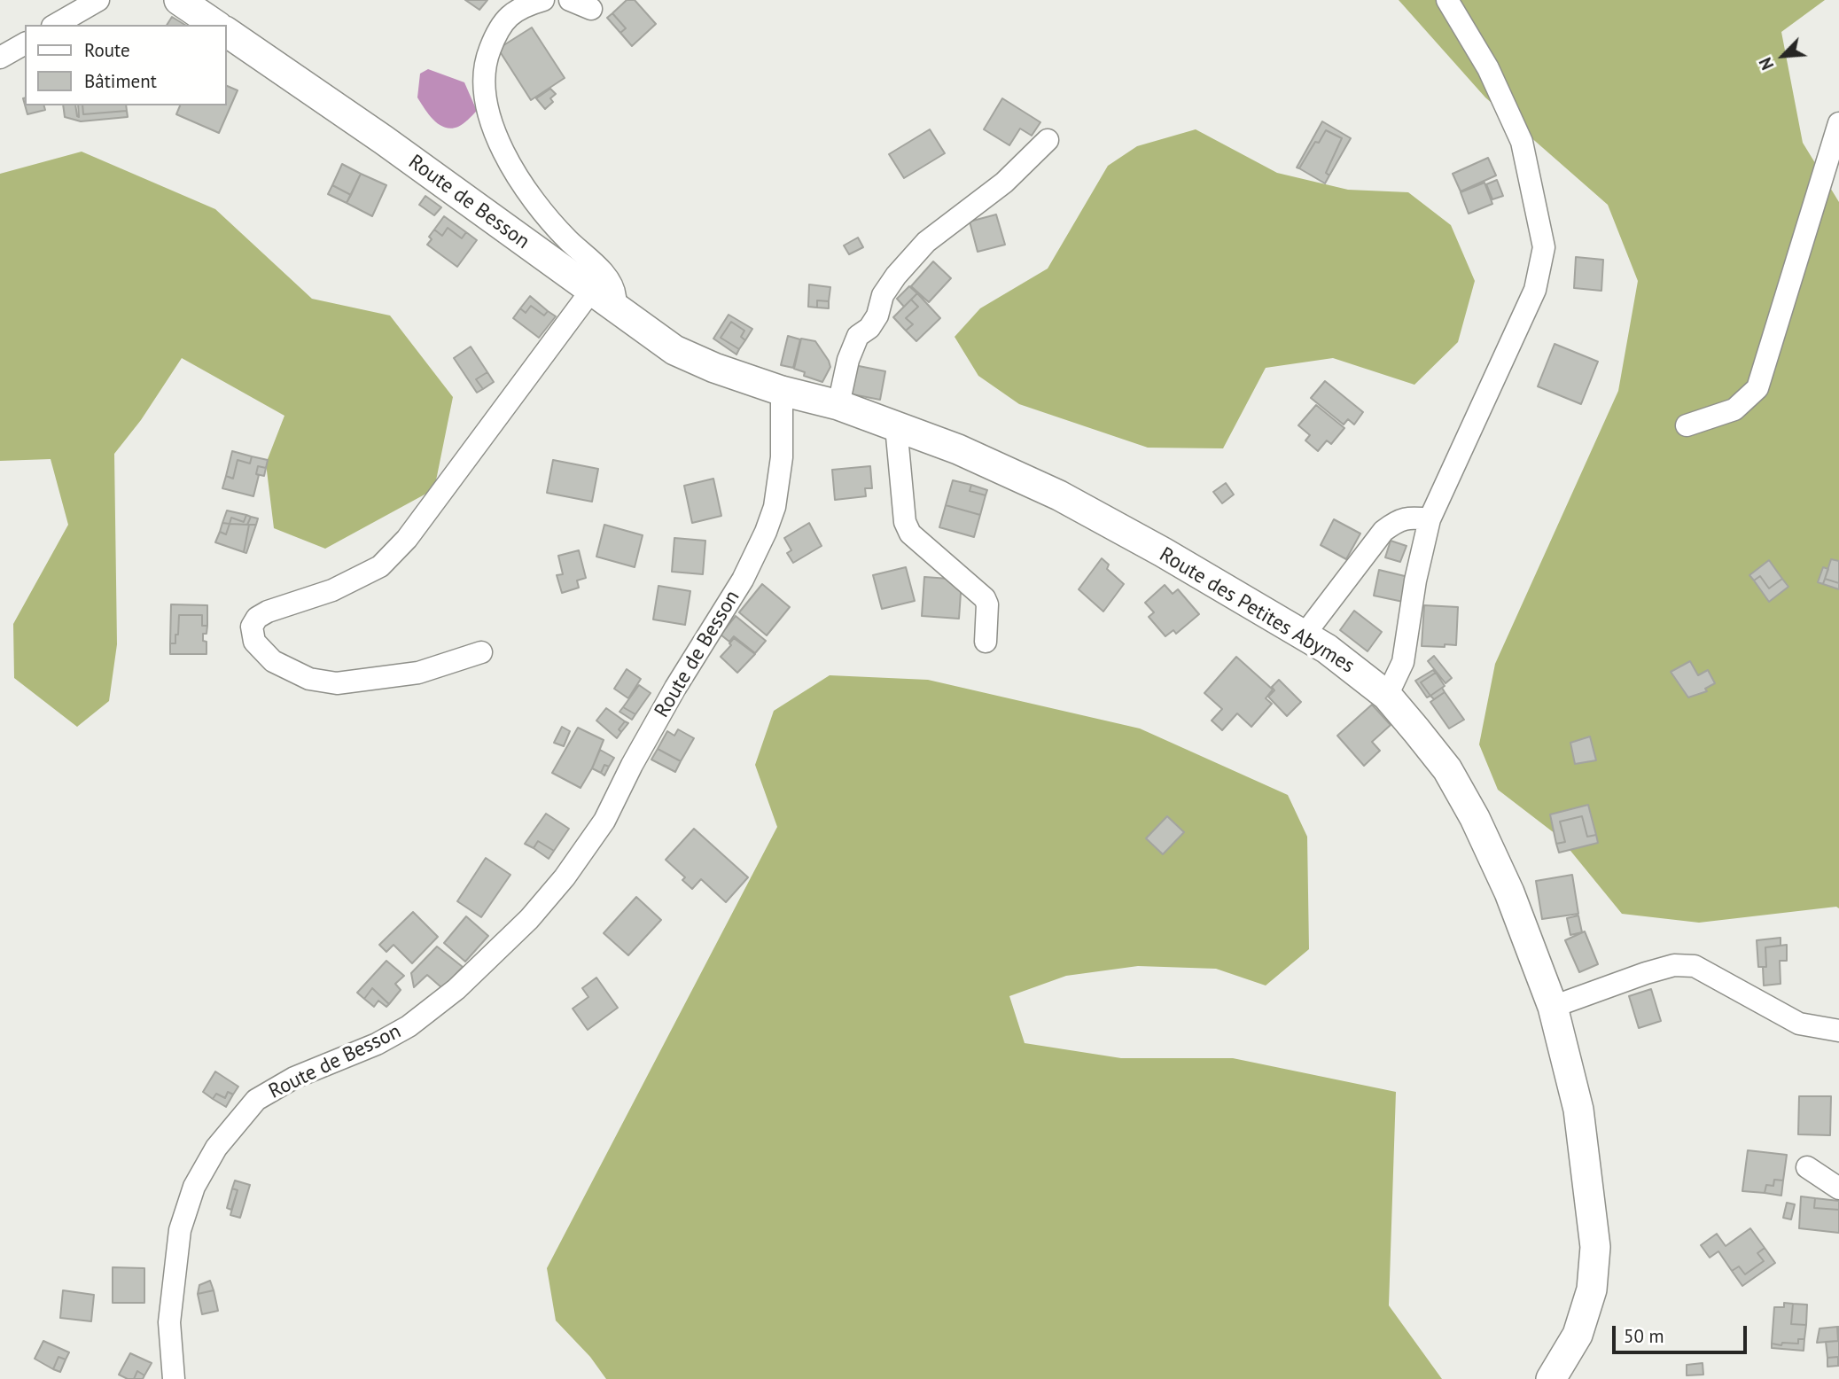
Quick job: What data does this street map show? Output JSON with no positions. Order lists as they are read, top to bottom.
{
  "streets": {
    "main road": ["Route de Besson", "Route des Petites Abymes"]
  },
  "crossings": [
    ["Route de Besson", "Route des Petites Abymes"]
  ],
  "legend": ["Route", "Bâtiment"],
  "scale_bar": "50 m",
  "north": "bottom left"
}
